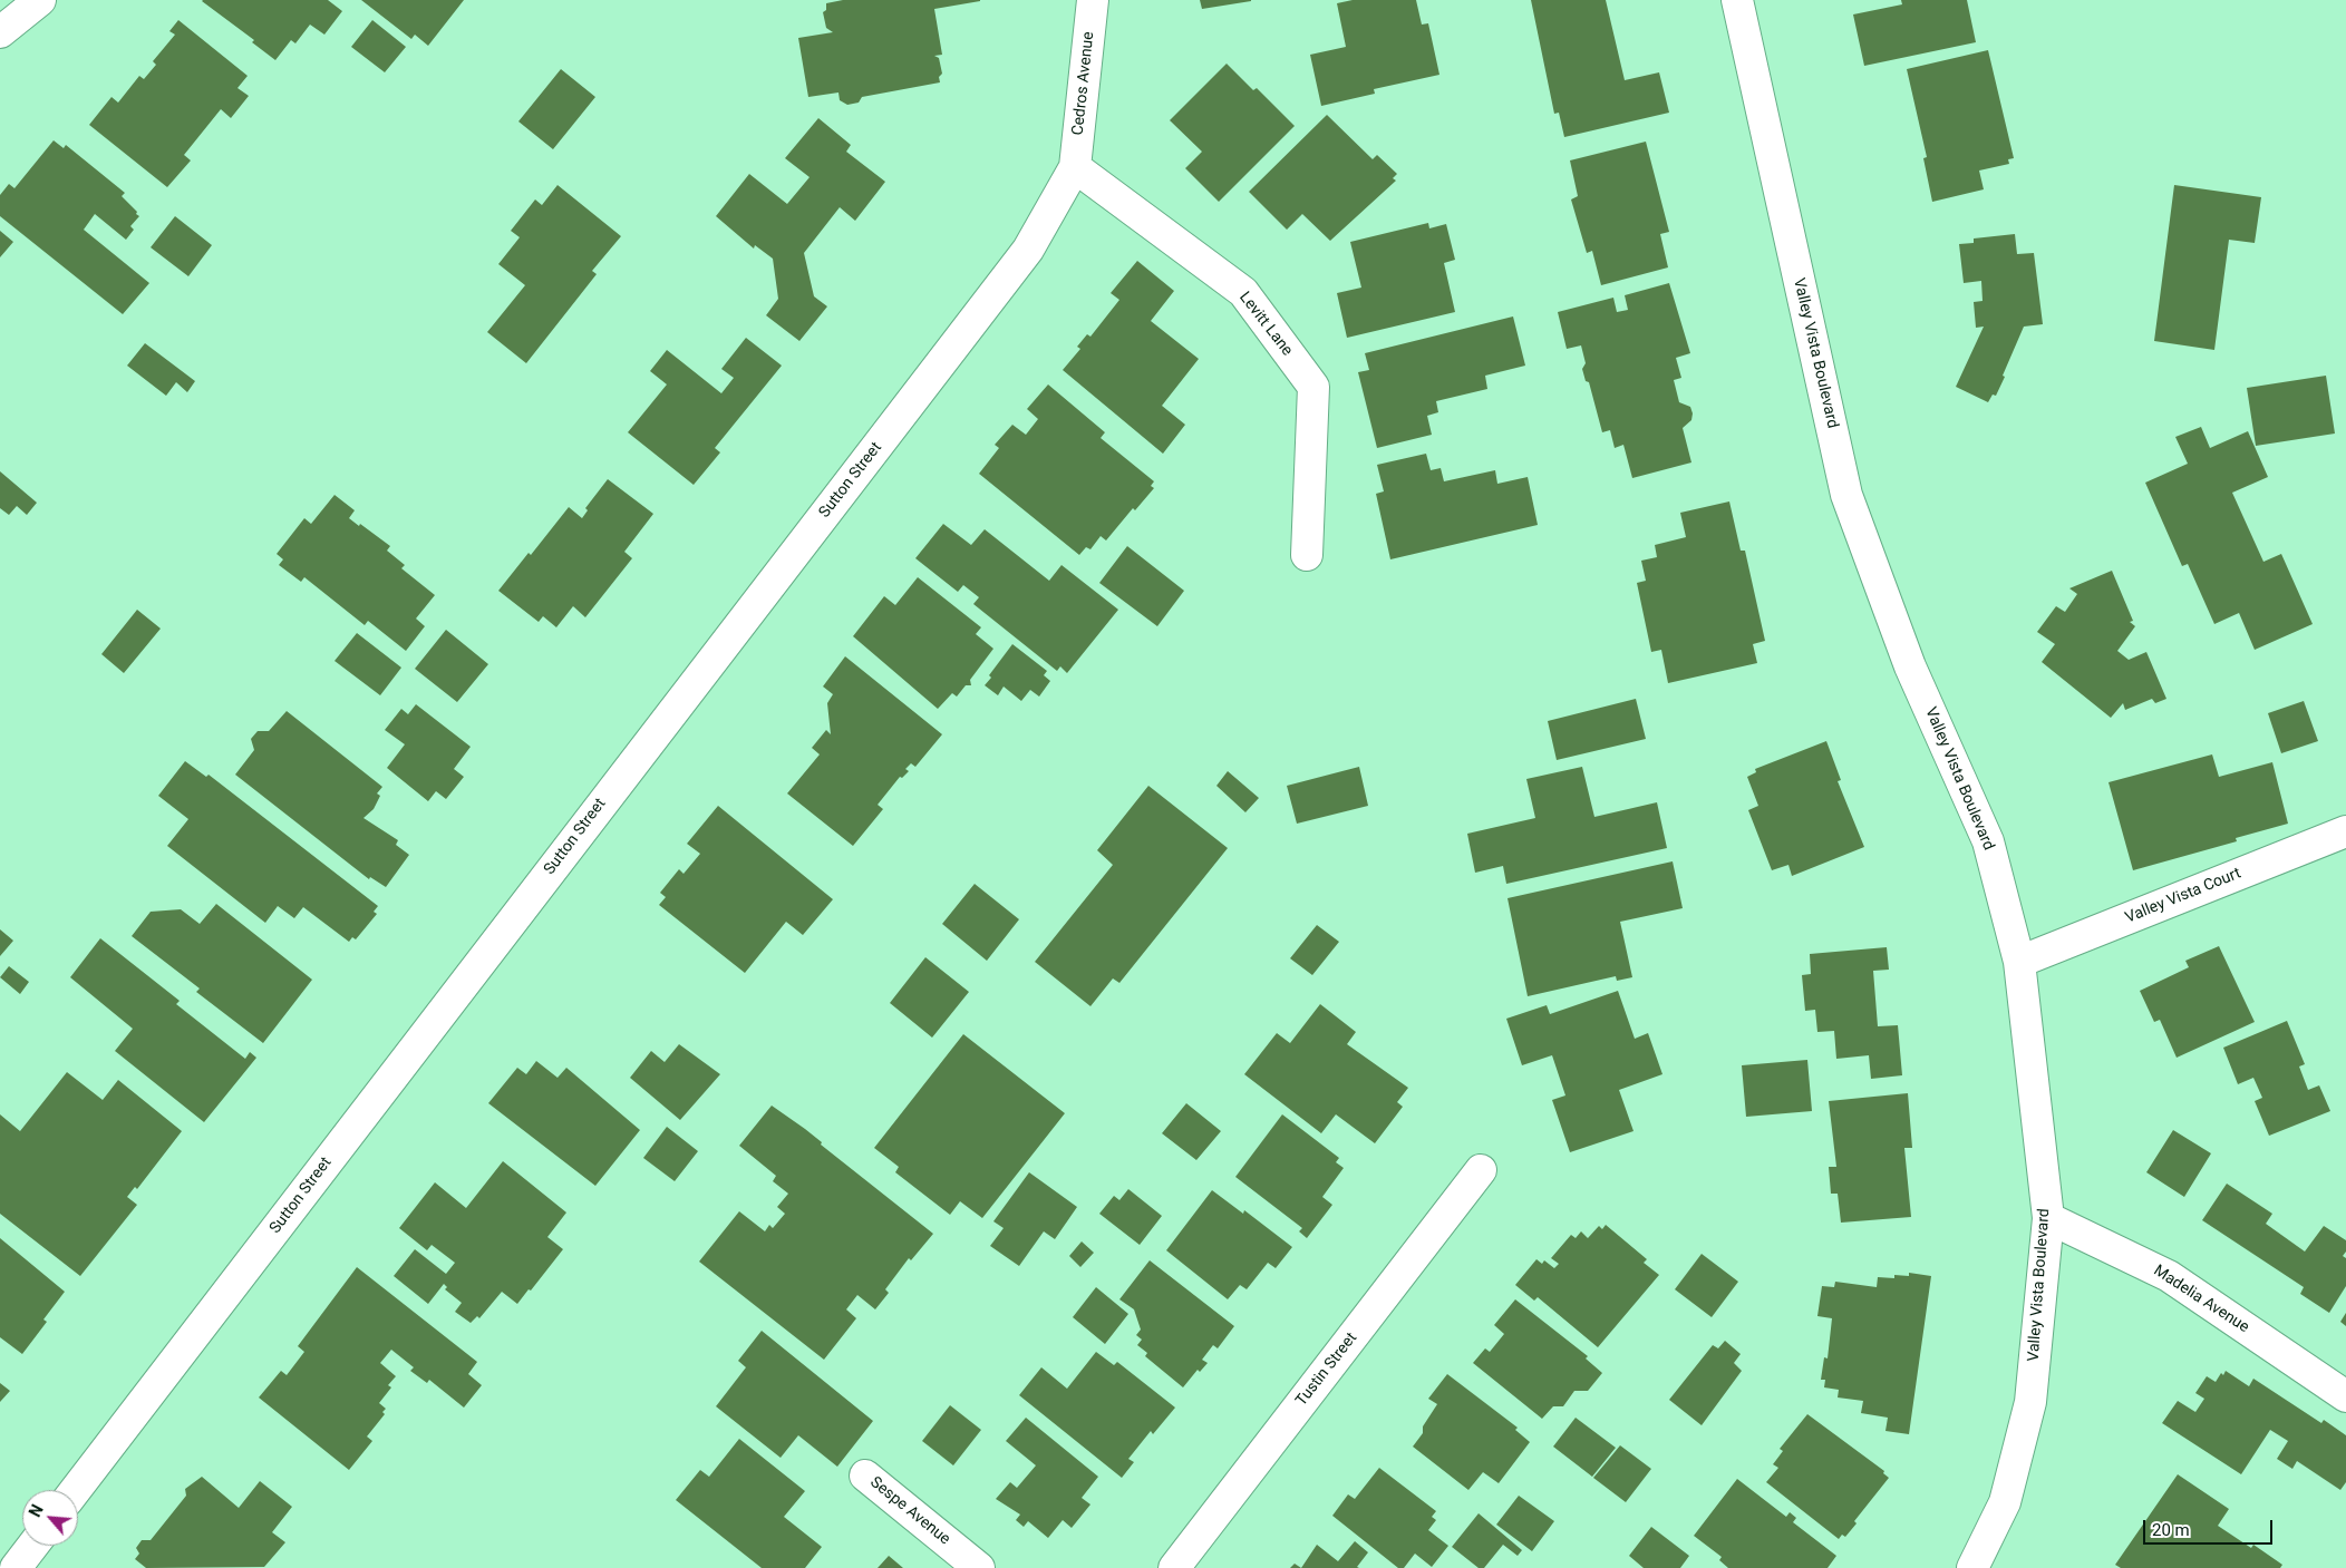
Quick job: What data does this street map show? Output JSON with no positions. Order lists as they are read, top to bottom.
{
  "streets": {
    "street": [
      "Cedros Avenue",
      "Levitt Lane",
      "Valley Vista Boulevard",
      "Sutton Street",
      "Valley Vista Court",
      "Madelia Avenue",
      "Tustin Street",
      "Sespe Avenue"
    ]
  },
  "crossings": [
    ["Cedros Avenue", "Levitt Lane"],
    ["Cedros Avenue", "Sutton Street"],
    ["Levitt Lane", "Sutton Street"],
    ["Valley Vista Boulevard", "Valley Vista Court"],
    ["Valley Vista Boulevard", "Madelia Avenue"]
  ],
  "scale_bar": "20 m",
  "north": "top left"
}
